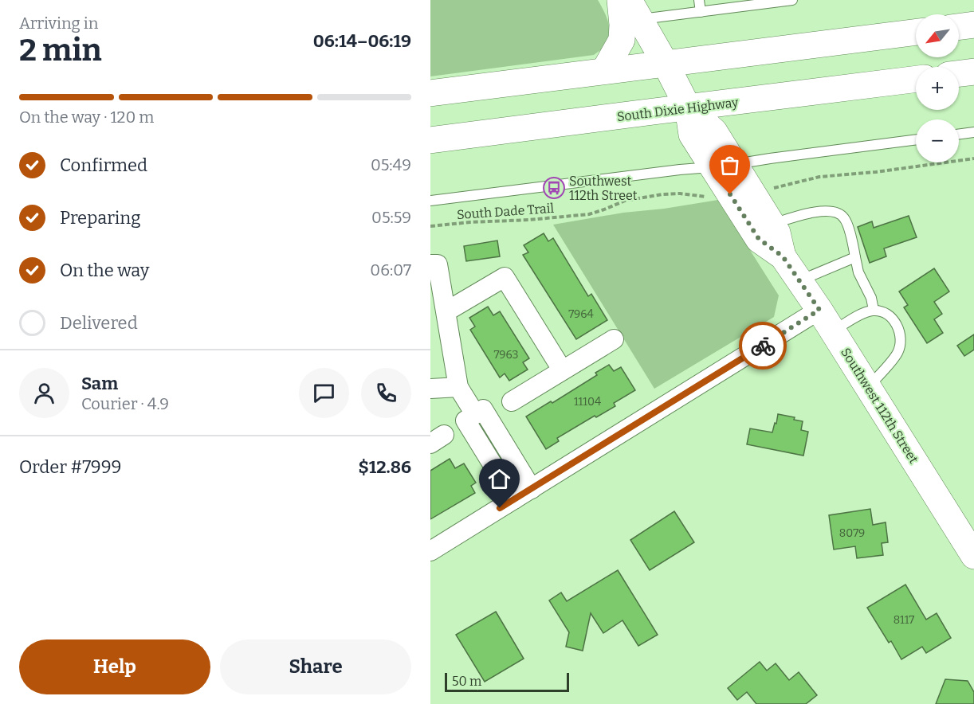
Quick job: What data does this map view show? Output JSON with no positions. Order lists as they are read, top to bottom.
{
  "streets": {
    "main road": ["South Dixie Highway", "Southwest 112th Street"],
    "path": ["South Dade Trail"]
  },
  "crossings": [
    ["South Dixie Highway", "Southwest 112th Street"]
  ],
  "places": {
    "bus stop": ["Southwest 112th Street"]
  },
  "house_numbers": [
    "7964",
    "7963",
    "11104",
    "8079",
    "8117"
  ],
  "scale_bar": "50 m",
  "north": "bottom left",
  "page": {
    "heading": ["2 min", "Arriving in", "06:14–06:19"],
    "panel": [
      "Sam",
      "Courier · 4.9",
      "Order #7999",
      "$12.86"
    ],
    "map_buttons": ["+", "−"],
    "bar": "On the way · 120 m",
    "list": [
      ["Confirmed", "05:49"],
      ["Preparing", "05:59"],
      ["On the way", "06:07"],
      "Delivered"
    ],
    "buttons": ["Help", "Share"],
    "scale": "50 m"
  }
}
